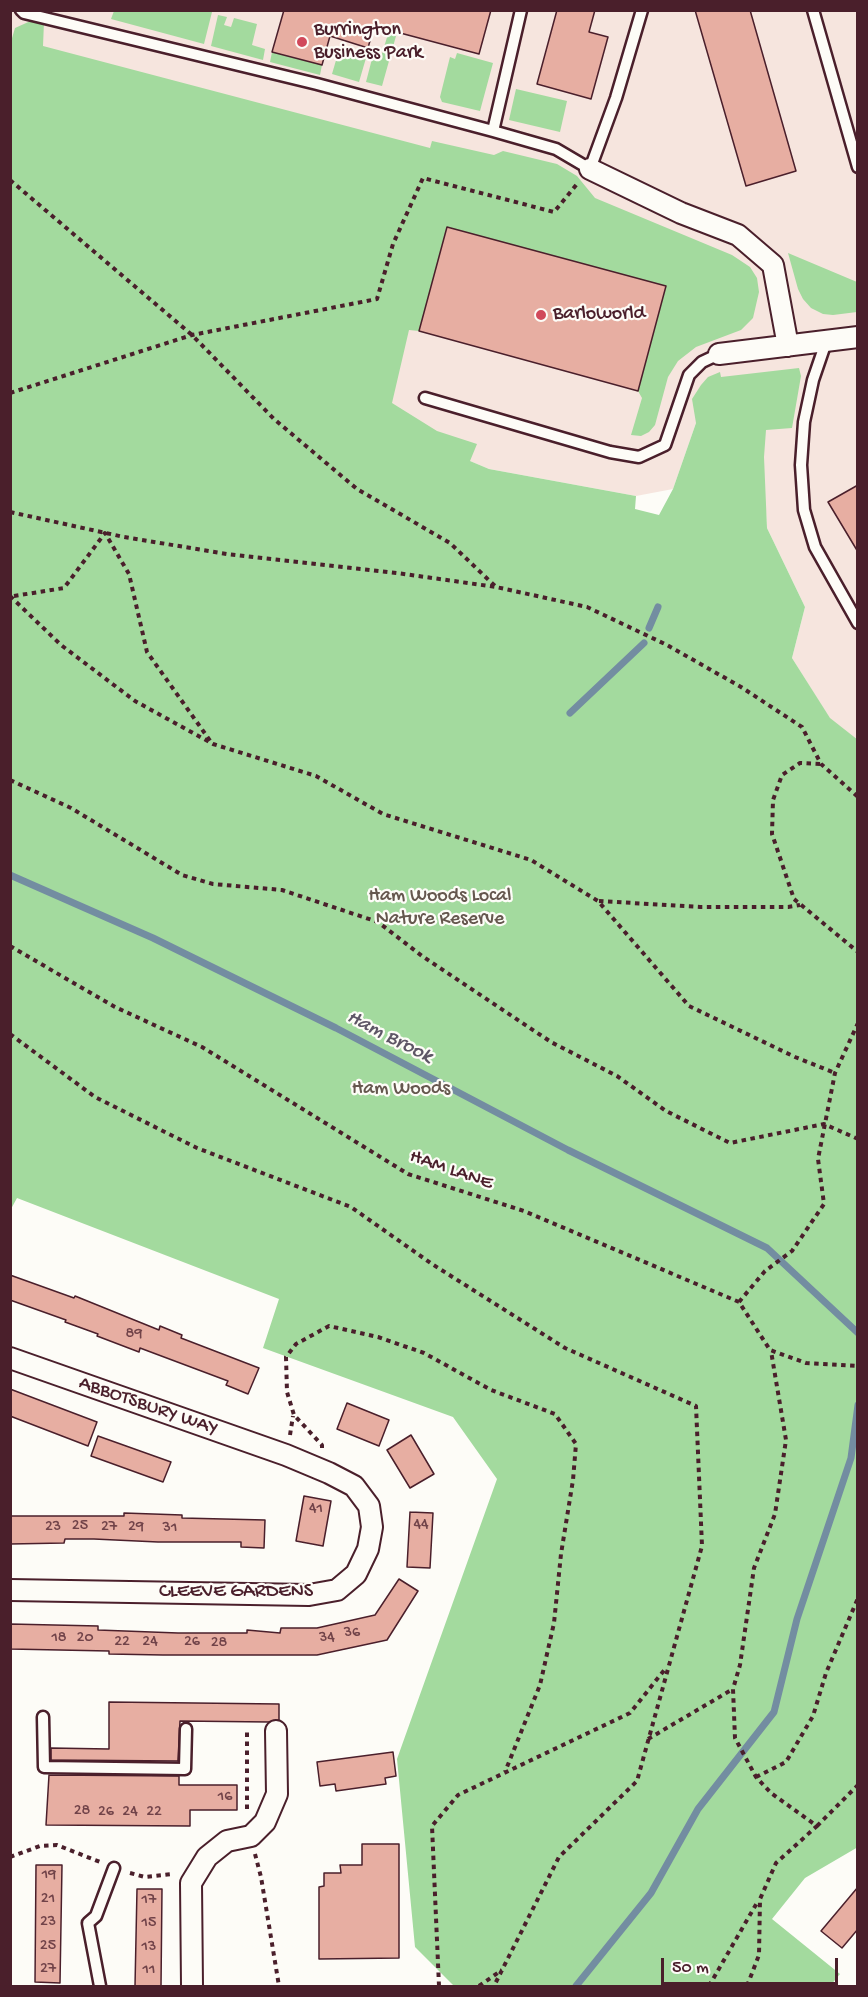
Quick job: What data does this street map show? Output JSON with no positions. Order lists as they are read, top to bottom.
{
  "streets": {
    "street": ["ABBOTSBURY WAY", "CLEEVE GARDENS"],
    "path": ["HAM LANE"]
  },
  "crossings": [
    ["ABBOTSBURY WAY", "CLEEVE GARDENS"]
  ],
  "water": ["Ham Brook"],
  "parks": ["Ham Woods Local Nature Reserve", "Ham Woods"],
  "places": ["Burrington Business Park", "Barloworld"],
  "house_numbers": [
    "89",
    "41",
    "44",
    "25",
    "23",
    "27",
    "29",
    "31",
    "36",
    "18",
    "20",
    "34",
    "22",
    "24",
    "26",
    "28",
    "16",
    "28",
    "26",
    "24",
    "22",
    "19",
    "21",
    "17",
    "23",
    "15",
    "25",
    "13",
    "27",
    "11"
  ],
  "scale_bar": "50 m"
}
